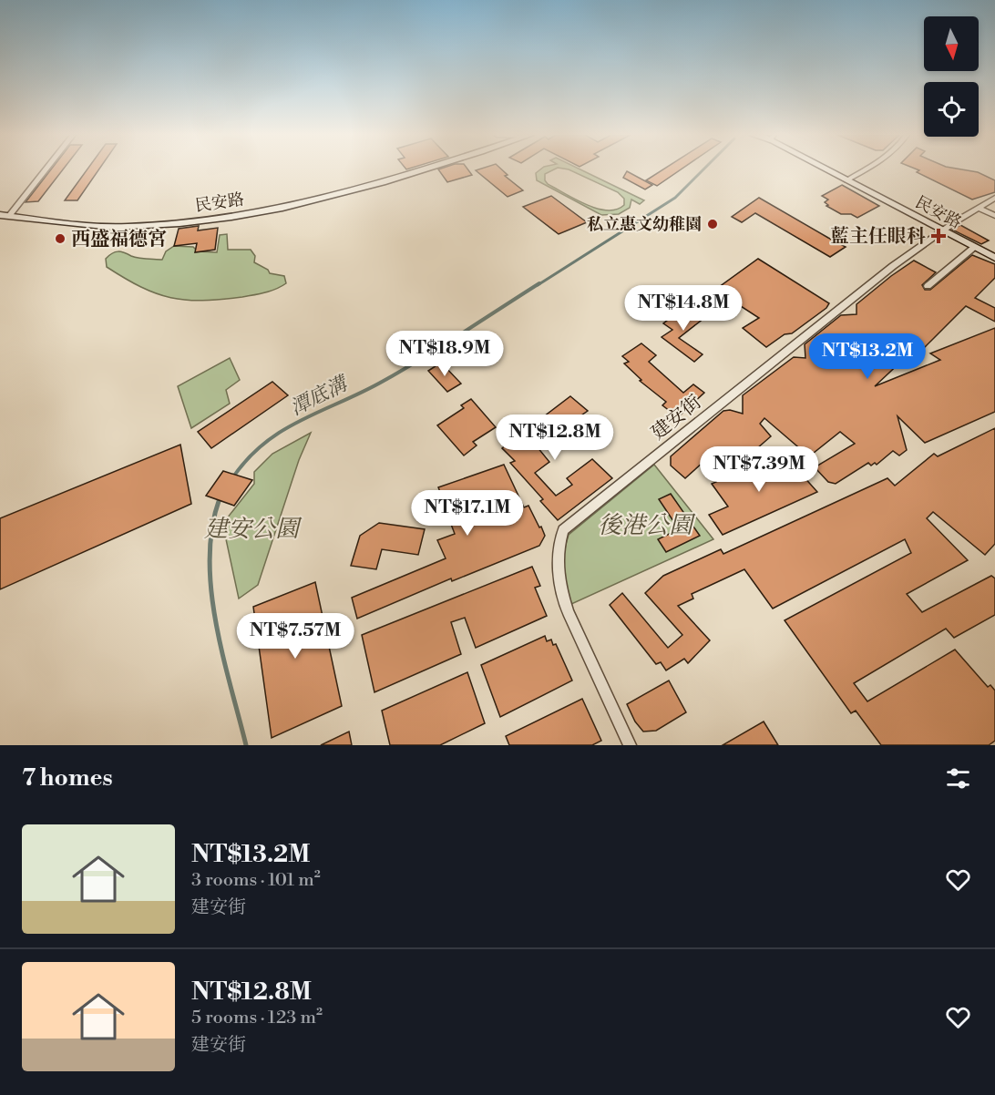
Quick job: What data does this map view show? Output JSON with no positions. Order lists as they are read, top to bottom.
{
  "streets": {
    "street": ["民安路", "建安街"]
  },
  "crossings": [
    ["民安路", "建安街"]
  ],
  "water": ["潭底溝"],
  "parks": ["後港公園", "建安公園"],
  "places": {
    "other": ["私立惠文幼稚園", "西盛福德宮"],
    "health": ["藍主任眼科"]
  },
  "north": "bottom",
  "page": {
    "price": [
      "NT$14.8M",
      "NT$18.9M",
      "NT$13.2M",
      "NT$12.8M",
      "NT$7.39M",
      "NT$17.1M",
      "NT$7.57M"
    ],
    "heading": "7 homes",
    "list": [
      {
        "name": "NT$13.2M",
        "note": "3 rooms · 101 m² · 建安街"
      },
      {
        "name": "NT$12.8M",
        "note": "5 rooms · 123 m² · 建安街"
      }
    ]
  }
}
